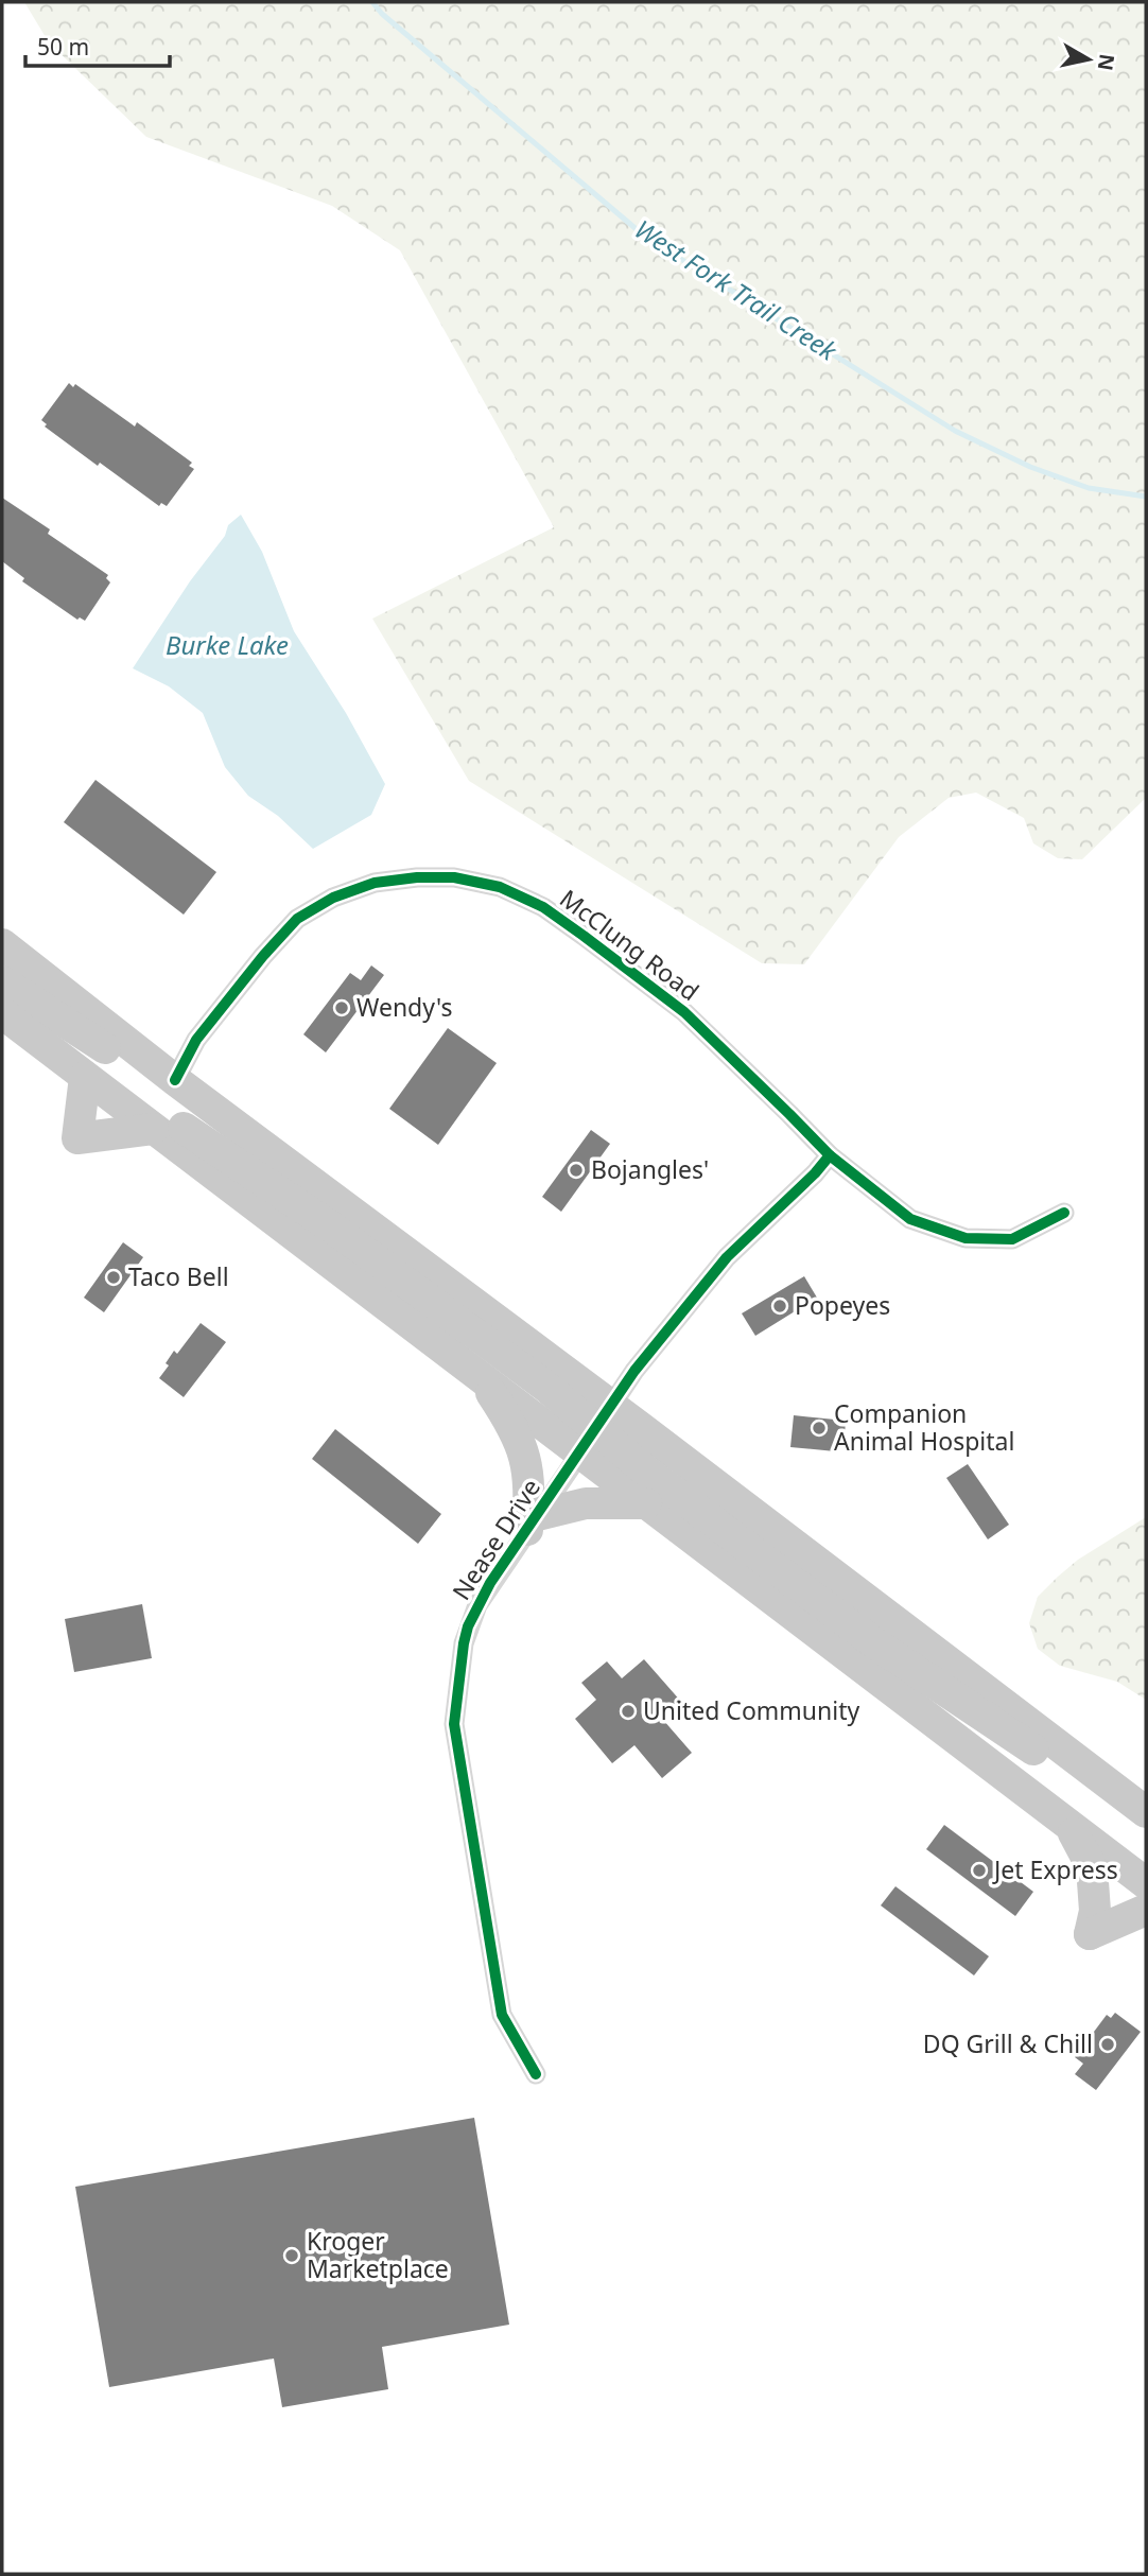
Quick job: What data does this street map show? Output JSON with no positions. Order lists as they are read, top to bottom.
{
  "streets": {
    "street": ["McClung Road", "Nease Drive"]
  },
  "crossings": [
    ["McClung Road", "Nease Drive"]
  ],
  "water": ["West Fork Trail Creek", "Burke Lake"],
  "places": [
    "Wendy's",
    "Bojangles'",
    "Taco Bell",
    "Popeyes",
    "Companion Animal Hospital",
    "United Community",
    "Jet Express",
    "DQ Grill & Chill",
    "Kroger Marketplace"
  ],
  "scale_bar": "50 m",
  "north": "right"
}
